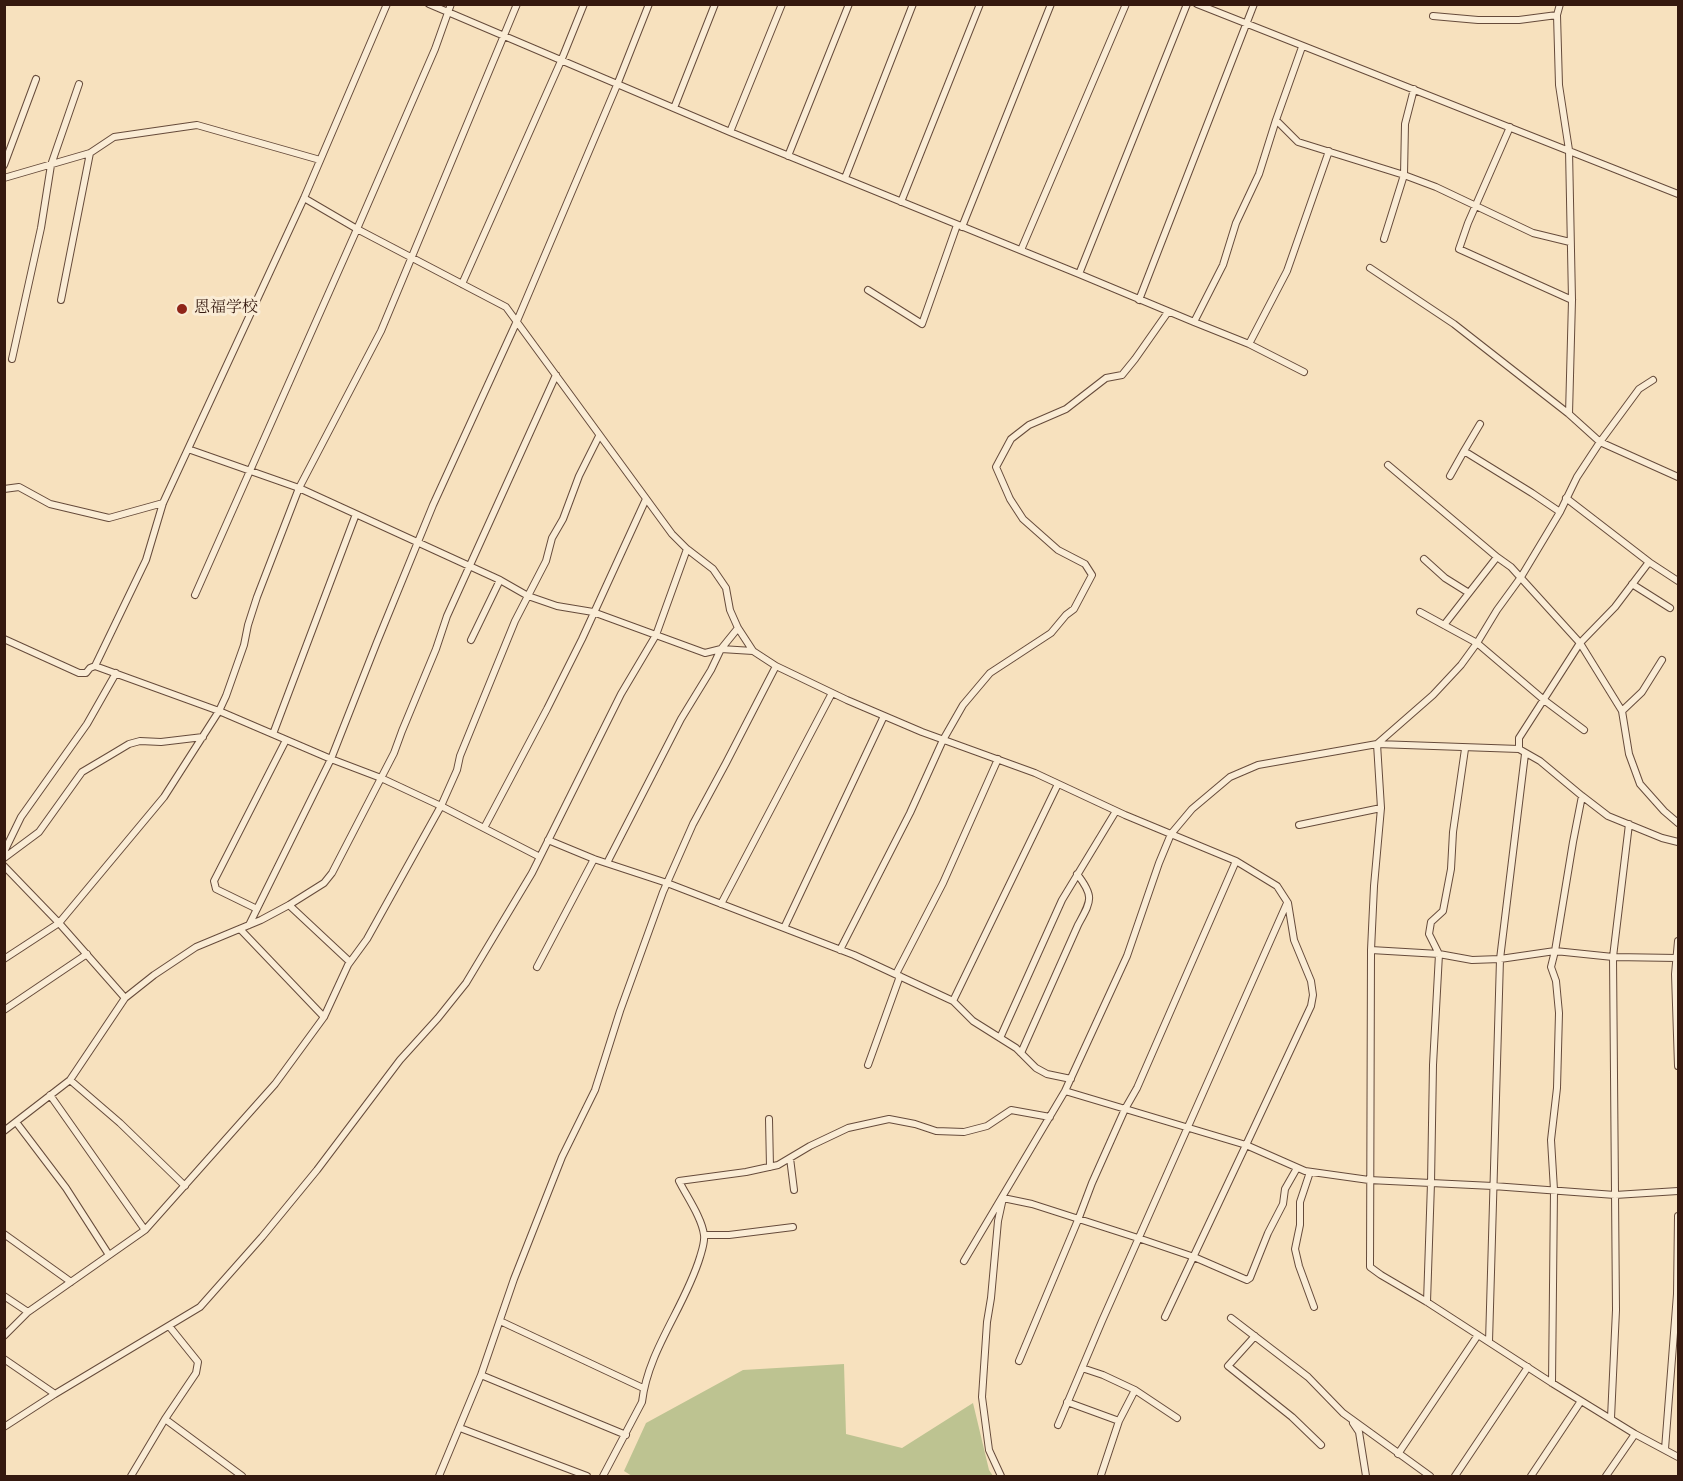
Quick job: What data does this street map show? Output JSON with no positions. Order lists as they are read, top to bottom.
{
  "places": ["恩福学校"]
}
